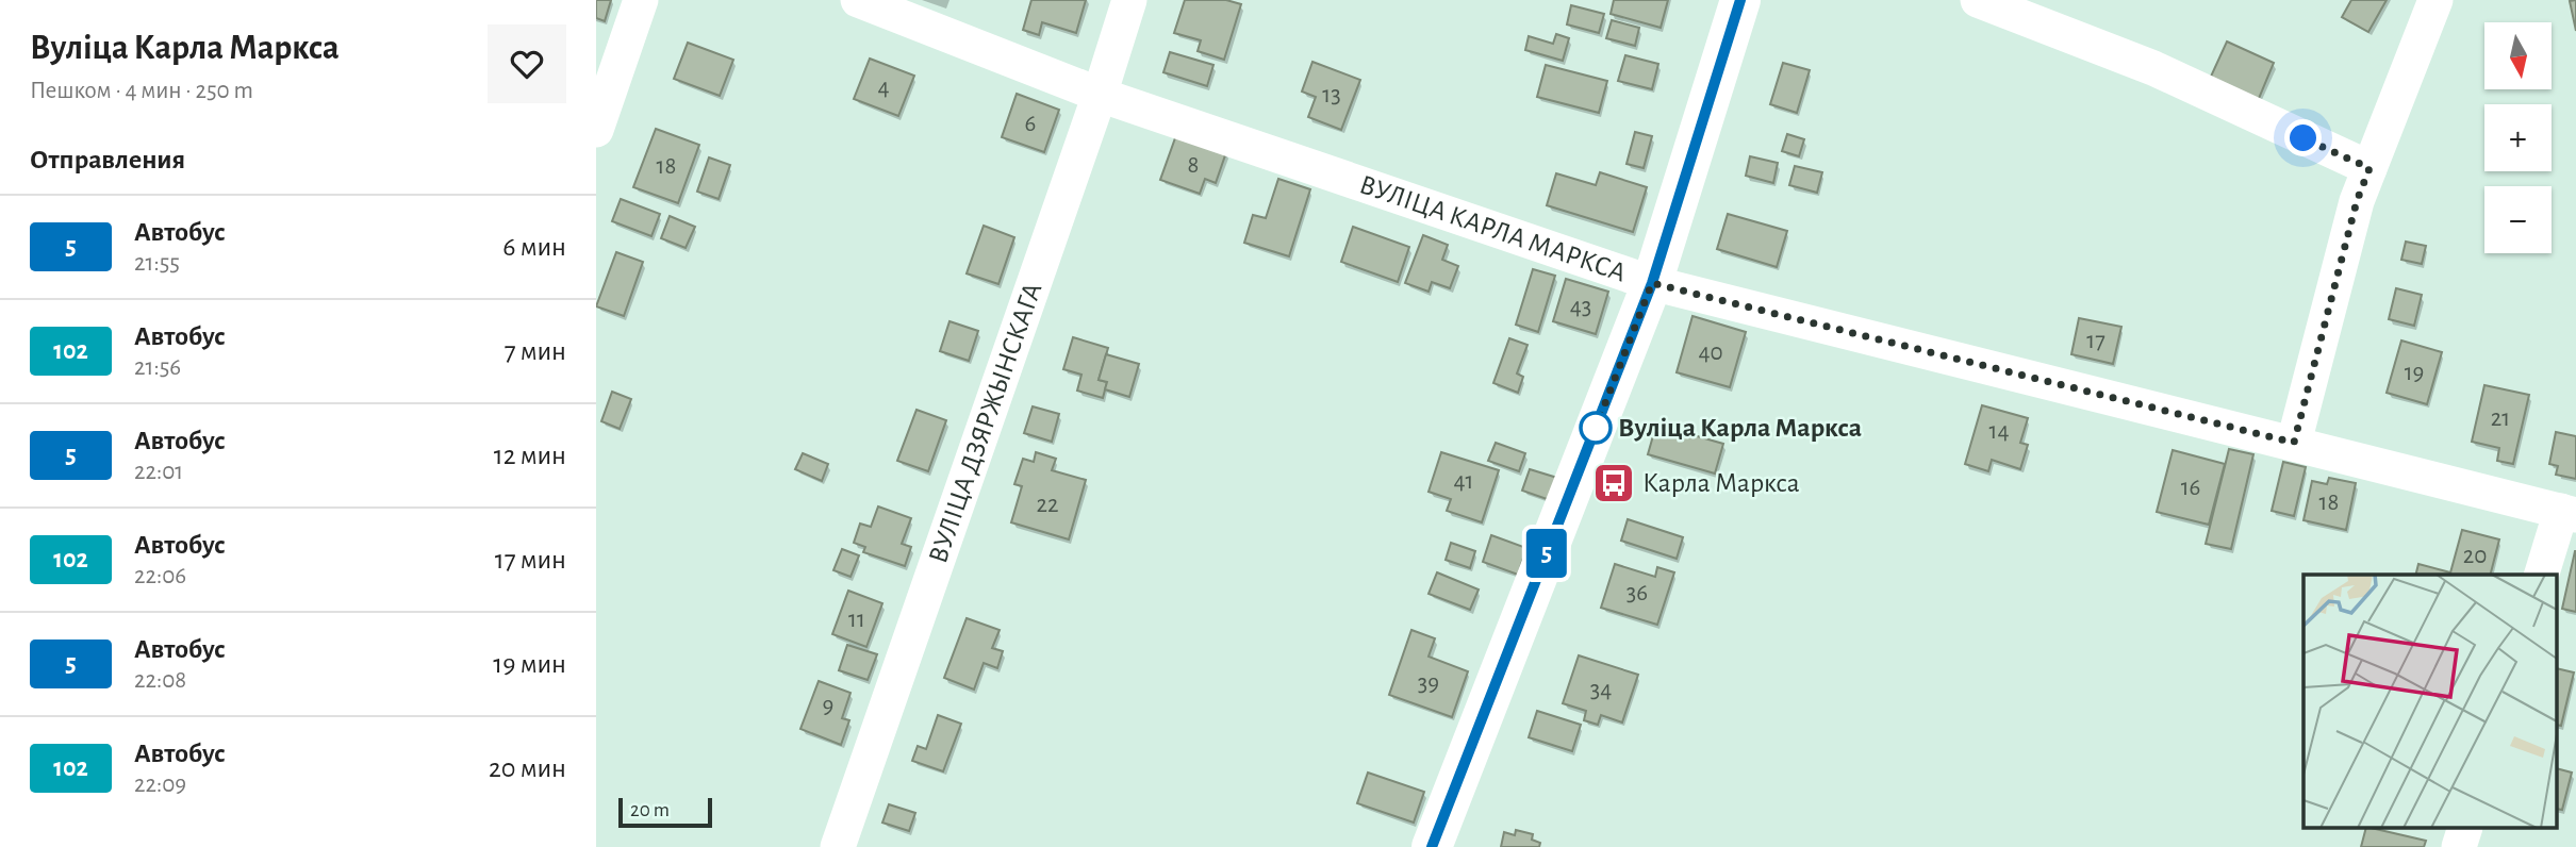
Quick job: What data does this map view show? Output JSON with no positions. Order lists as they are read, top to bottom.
{
  "streets": {
    "street": ["ВУЛІЦА КАРЛА МАРКСА", "ВУЛІЦА ДЗЯРЖЫНСКАГА"]
  },
  "crossings": [
    ["ВУЛІЦА КАРЛА МАРКСА", "ВУЛІЦА ДЗЯРЖЫНСКАГА"]
  ],
  "places": {
    "other": ["Вуліца Карла Маркса"],
    "bus stop": ["Карла Маркса"]
  },
  "lines": ["bus line 5"],
  "house_numbers": [
    "4",
    "13",
    "6",
    "8",
    "18",
    "43",
    "17",
    "40",
    "19",
    "21",
    "14",
    "41",
    "16",
    "18",
    "22",
    "20",
    "36",
    "11",
    "39",
    "34",
    "9"
  ],
  "scale_bar": "20 m",
  "north": "bottom",
  "page": {
    "heading": [
      ["Вуліца Карла Маркса", "Пешком · 4 мин · 250 m"],
      "Отправления"
    ],
    "on_map": "5",
    "map_buttons": ["+", "−"],
    "list": [
      {
        "mark": "5",
        "name": "Автобус",
        "note": "21:55",
        "value": "6 мин"
      },
      {
        "mark": "102",
        "name": "Автобус",
        "note": "21:56",
        "value": "7 мин"
      },
      {
        "mark": "5",
        "name": "Автобус",
        "note": "22:01",
        "value": "12 мин"
      },
      {
        "mark": "102",
        "name": "Автобус",
        "note": "22:06",
        "value": "17 мин"
      },
      {
        "mark": "5",
        "name": "Автобус",
        "note": "22:08",
        "value": "19 мин"
      },
      {
        "mark": "102",
        "name": "Автобус",
        "note": "22:09",
        "value": "20 мин"
      }
    ],
    "scale": "20 m"
  }
}
